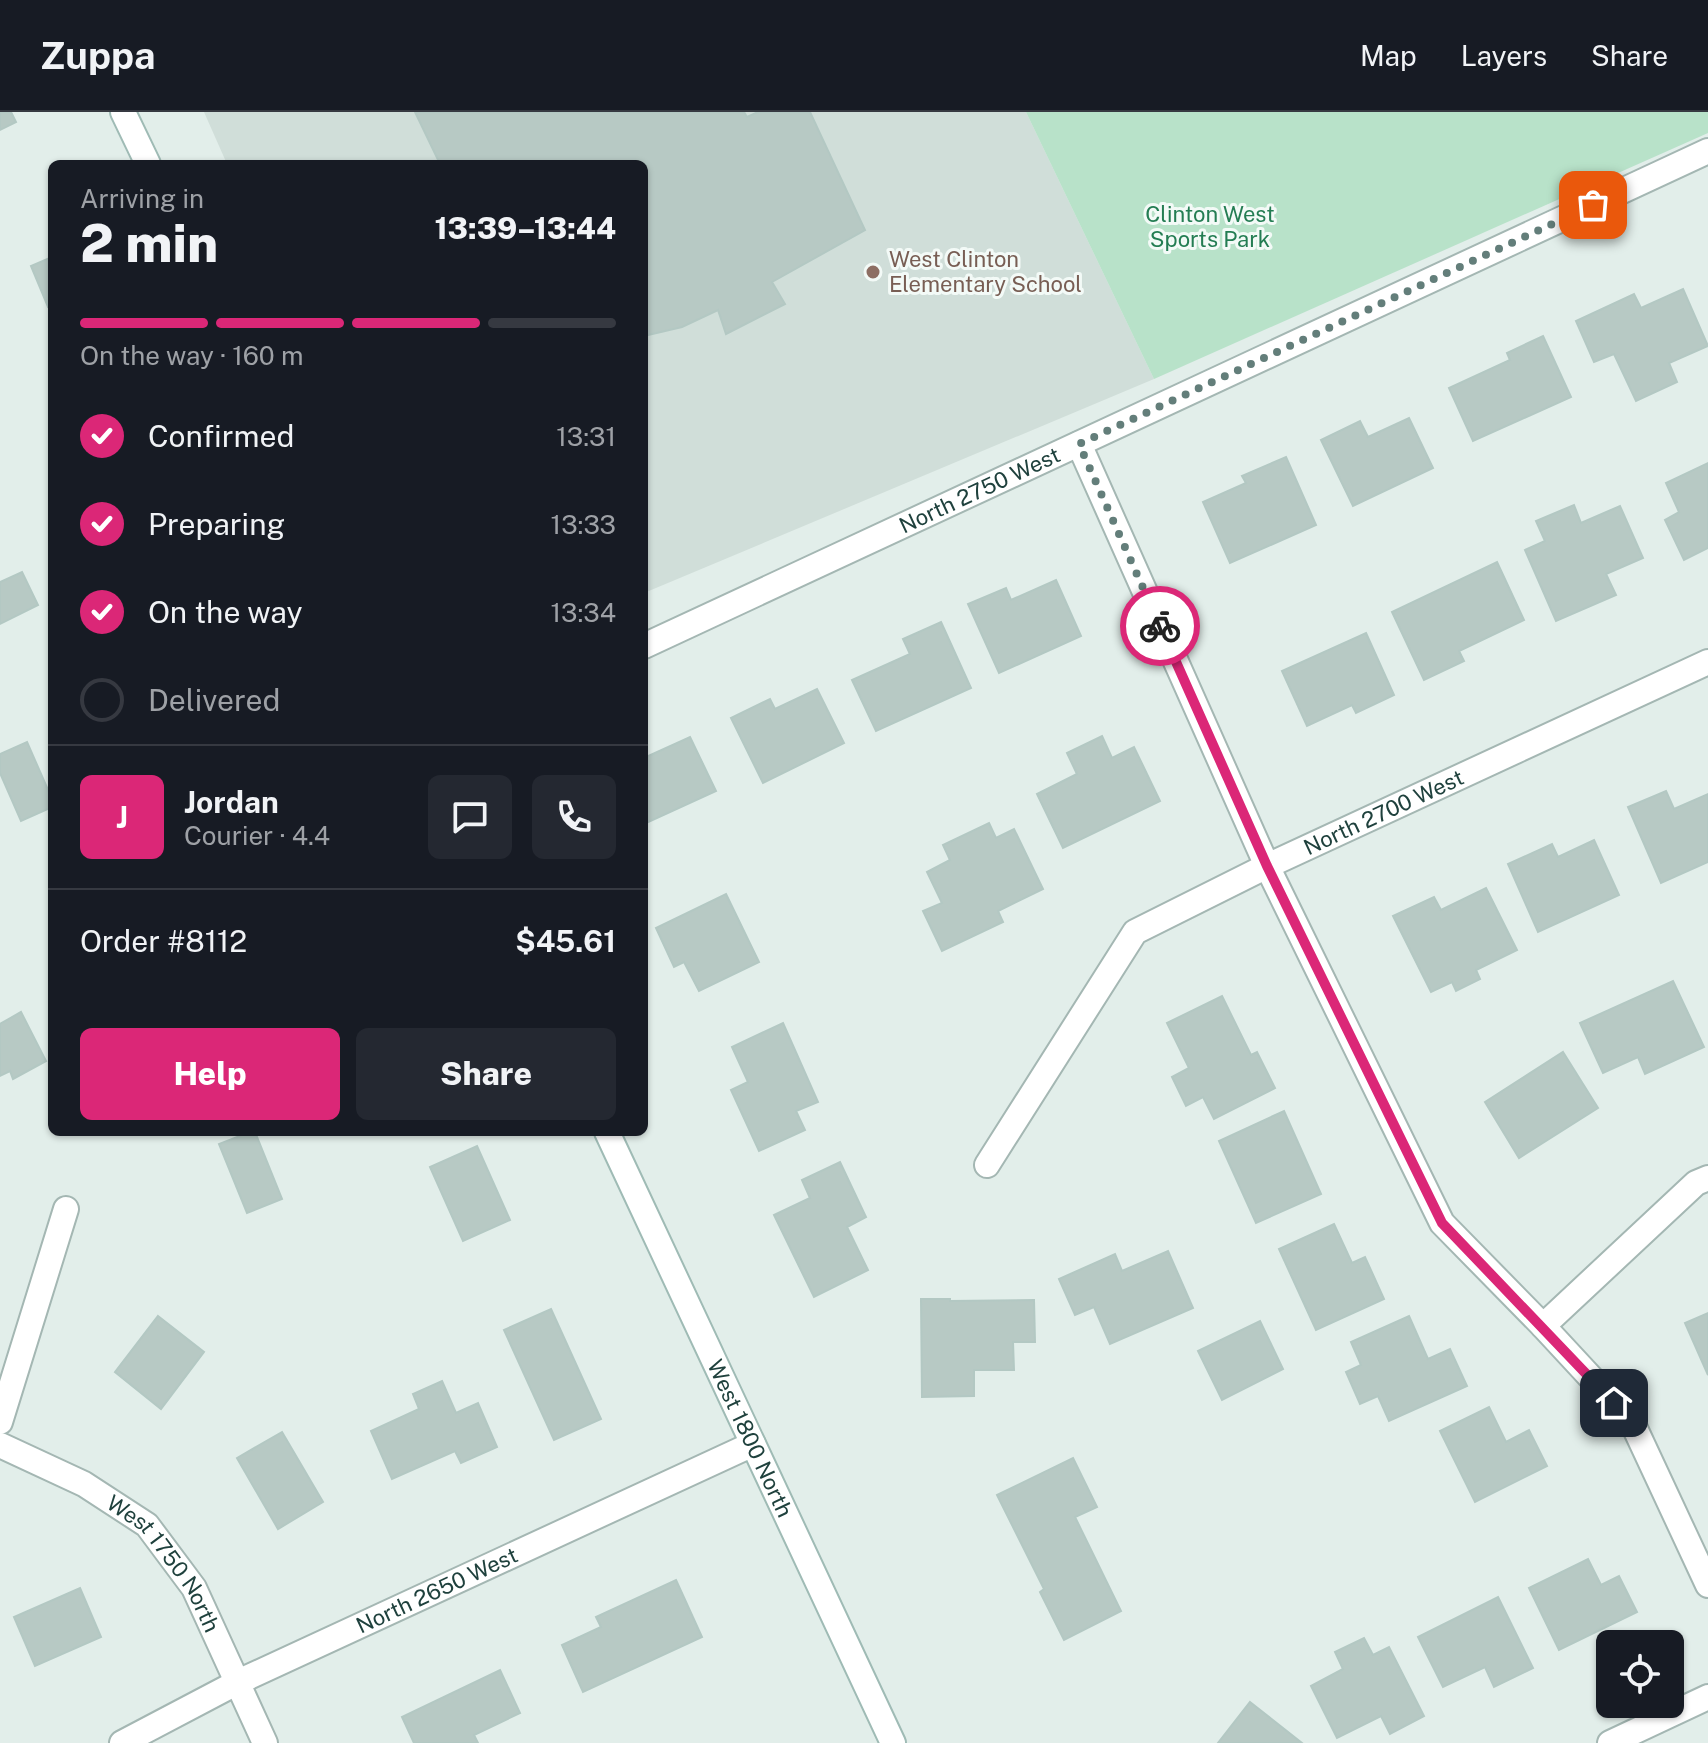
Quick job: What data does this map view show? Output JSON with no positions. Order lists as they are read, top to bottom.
{
  "streets": {
    "street": [
      "North 2750 West",
      "North 2700 West",
      "West 1800 North",
      "West 1750 North",
      "North 2650 West"
    ]
  },
  "crossings": [
    ["West 1800 North", "North 2650 West"],
    ["West 1750 North", "North 2650 West"]
  ],
  "parks": ["Clinton West Sports Park"],
  "places": ["West Clinton Elementary School"],
  "page": {
    "header": "Zuppa",
    "nav": ["Map", "Layers", "Share"],
    "heading": ["2 min", "Arriving in", "13:39–13:44"],
    "panel": [
      "Jordan",
      "Courier · 4.4",
      "Order #8112",
      "$45.61"
    ],
    "bar": "On the way · 160 m",
    "list": [
      ["Confirmed", "13:31"],
      ["Preparing", "13:33"],
      ["On the way", "13:34"],
      "Delivered"
    ],
    "round": "J",
    "buttons": ["Help", "Share"]
  }
}
